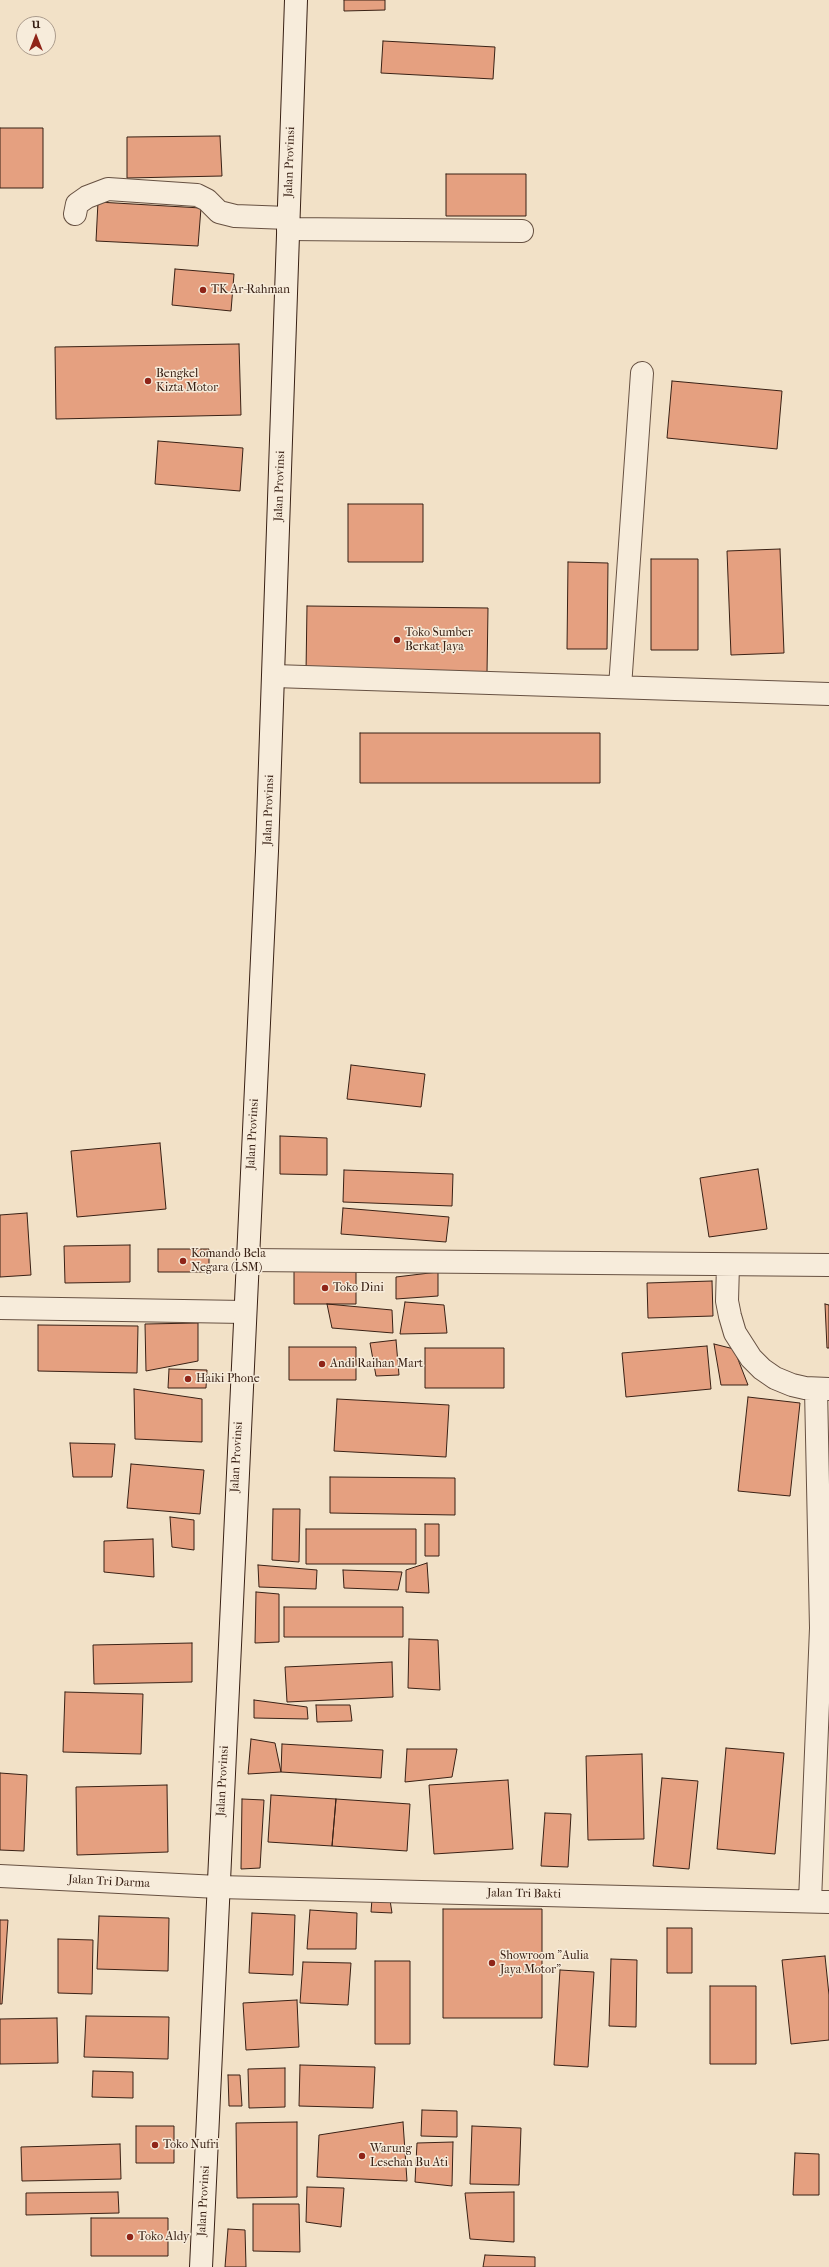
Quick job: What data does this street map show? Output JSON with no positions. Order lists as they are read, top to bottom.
{
  "streets": {
    "street": ["Jalan Provinsi", "Jalan Tri Darma", "Jalan Tri Bakti"]
  },
  "crossings": [
    ["Jalan Provinsi", "Jalan Tri Darma"],
    ["Jalan Provinsi", "Jalan Tri Bakti"],
    ["Jalan Tri Darma", "Jalan Tri Bakti"]
  ],
  "places": [
    "TK Ar-Rahman",
    "Bengkel Kizta Motor",
    "Toko Sumber Berkat Jaya",
    "Komando Bela Negara (LSM)",
    "Toko Dini",
    "Andi Raihan Mart",
    "Haiki Phone",
    "Showroom \"Aulia Jaya Motor\"",
    "Toko Nufri",
    "Warung Lesehan Bu Ati",
    "Toko Aldy"
  ],
  "north": "top"
}
